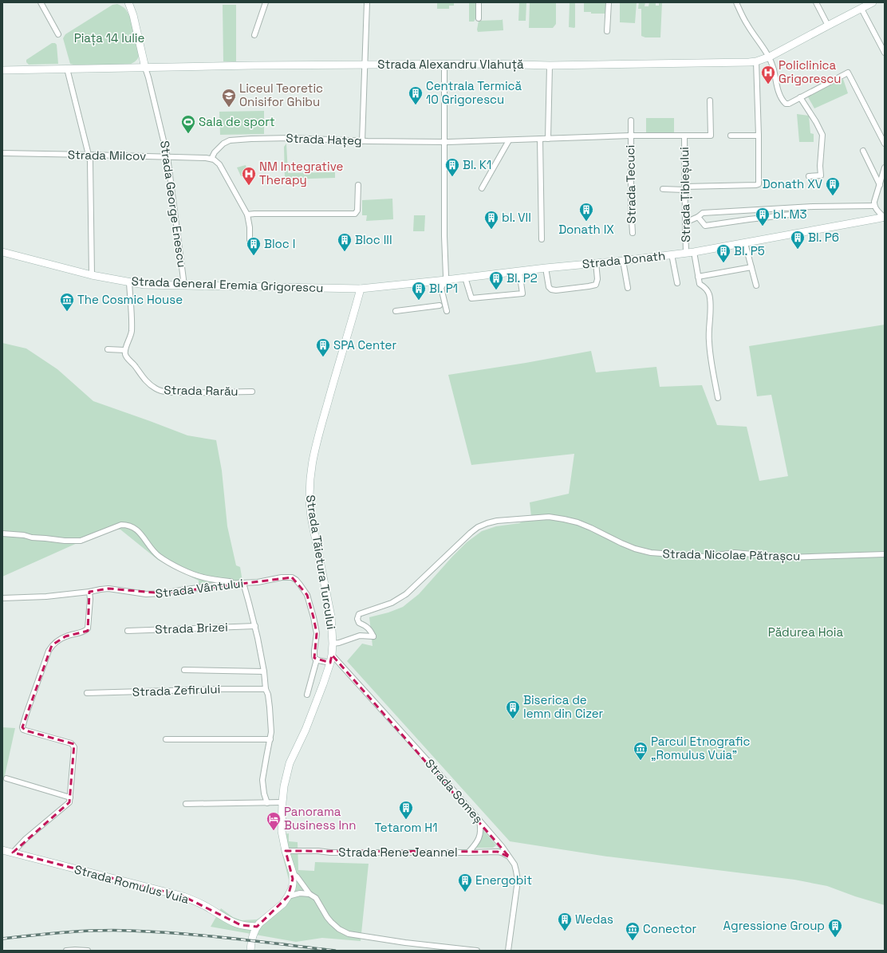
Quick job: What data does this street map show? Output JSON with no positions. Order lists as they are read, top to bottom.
{
  "streets": {
    "main road": [
      "Strada Alexandru Vlahuță",
      "Strada Donath",
      "Strada General Eremia Grigorescu",
      "Strada Tăietura Turcului",
      "Strada Romulus Vuia"
    ],
    "street": [
      "Strada Hațeg",
      "Strada Milcov",
      "Strada Tecuci",
      "Strada Țibleșului",
      "Strada George Enescu",
      "Strada Rarău",
      "Strada Nicolae Pătrașcu",
      "Strada Vântului",
      "Strada Brizei",
      "Strada Zefirului",
      "Strada Someș",
      "Strada Rene Jeannel"
    ]
  },
  "crossings": [
    ["Strada Alexandru Vlahuță", "Strada George Enescu"],
    ["Strada Hațeg", "Strada Milcov"],
    ["Strada Hațeg", "Strada Tecuci"],
    ["Strada Hațeg", "Strada Țibleșului"],
    ["Strada Milcov", "Strada George Enescu"],
    ["Strada Țibleșului", "Strada Donath"],
    ["Strada George Enescu", "Strada General Eremia Grigorescu"],
    ["Strada Donath", "Strada General Eremia Grigorescu"],
    ["Strada Donath", "Strada Tăietura Turcului"],
    ["Strada General Eremia Grigorescu", "Strada Tăietura Turcului"],
    ["Strada Nicolae Pătrașcu", "Strada Tăietura Turcului"],
    ["Strada Tăietura Turcului", "Strada Someș"],
    ["Strada Tăietura Turcului", "Strada Rene Jeannel"],
    ["Strada Tăietura Turcului", "Strada Romulus Vuia"],
    ["Strada Someș", "Strada Rene Jeannel"]
  ],
  "parks": ["Piața 14 Iulie", "Pădurea Hoia"],
  "places": {
    "hospital": ["Policlinica Grigorescu", "NM Integrative Therapy"],
    "building": [
      "Centrala Termică 10 Grigorescu",
      "Bl. K1",
      "Donath XV",
      "Donath IX",
      "bl. M3",
      "bl. VII",
      "Bl. P6",
      "Bloc III",
      "Bloc I",
      "Bl. P5",
      "Bl. P2",
      "Bl. P1",
      "SPA Center",
      "Biserica de lemn din Cizer",
      "Tetarom H1",
      "Energobit",
      "Wedas",
      "Agressione Group"
    ],
    "school or university": ["Liceul Teoretic Onisifor Ghibu"],
    "sports": ["Sala de sport"],
    "museum": ["The Cosmic House", "Parcul Etnografic „Romulus Vuia”", "Conector"],
    "hotel": ["Panorama Business Inn"]
  }
}
